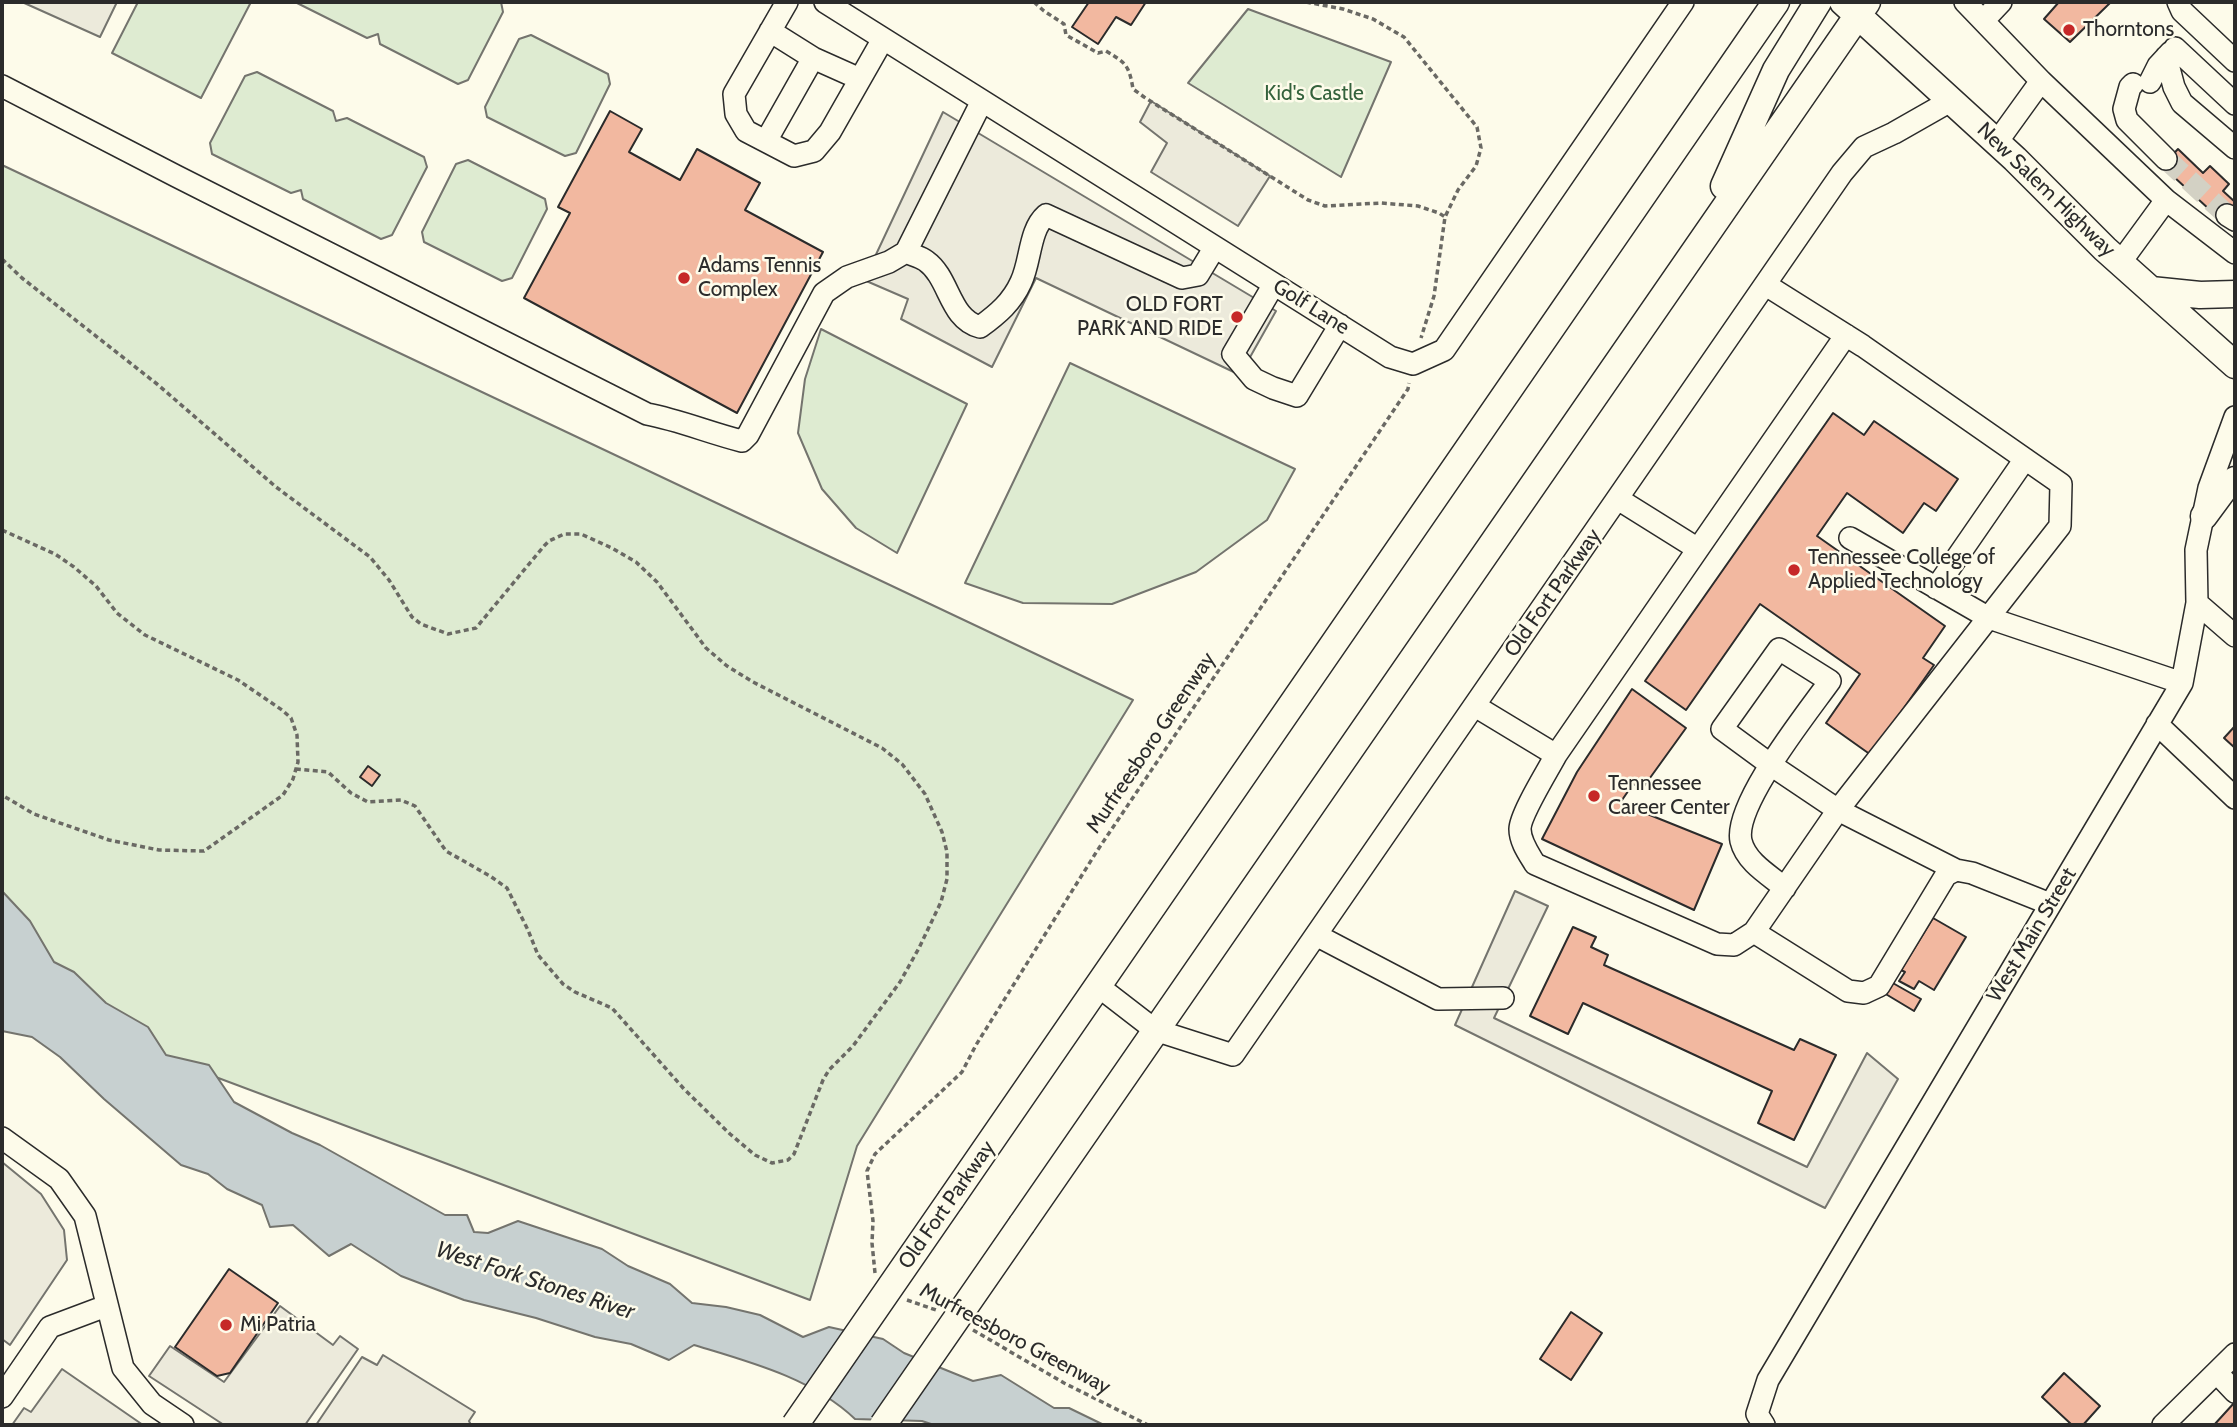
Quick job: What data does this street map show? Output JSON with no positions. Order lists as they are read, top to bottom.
{
  "streets": {
    "main road": ["New Salem Highway", "Old Fort Parkway"],
    "street": ["Golf Lane", "West Main Street"],
    "path": ["Murfreesboro Greenway"]
  },
  "crossings": [
    ["New Salem Highway", "Old Fort Parkway"],
    ["Golf Lane", "Murfreesboro Greenway"]
  ],
  "water": ["West Fork Stones River"],
  "parks": ["Kid's Castle"],
  "places": [
    "Thorntons",
    "Adams Tennis Complex",
    "OLD FORT PARK AND RIDE",
    "Tennessee College of Applied Technology",
    "Tennessee Career Center",
    "Mi Patria"
  ]
}
